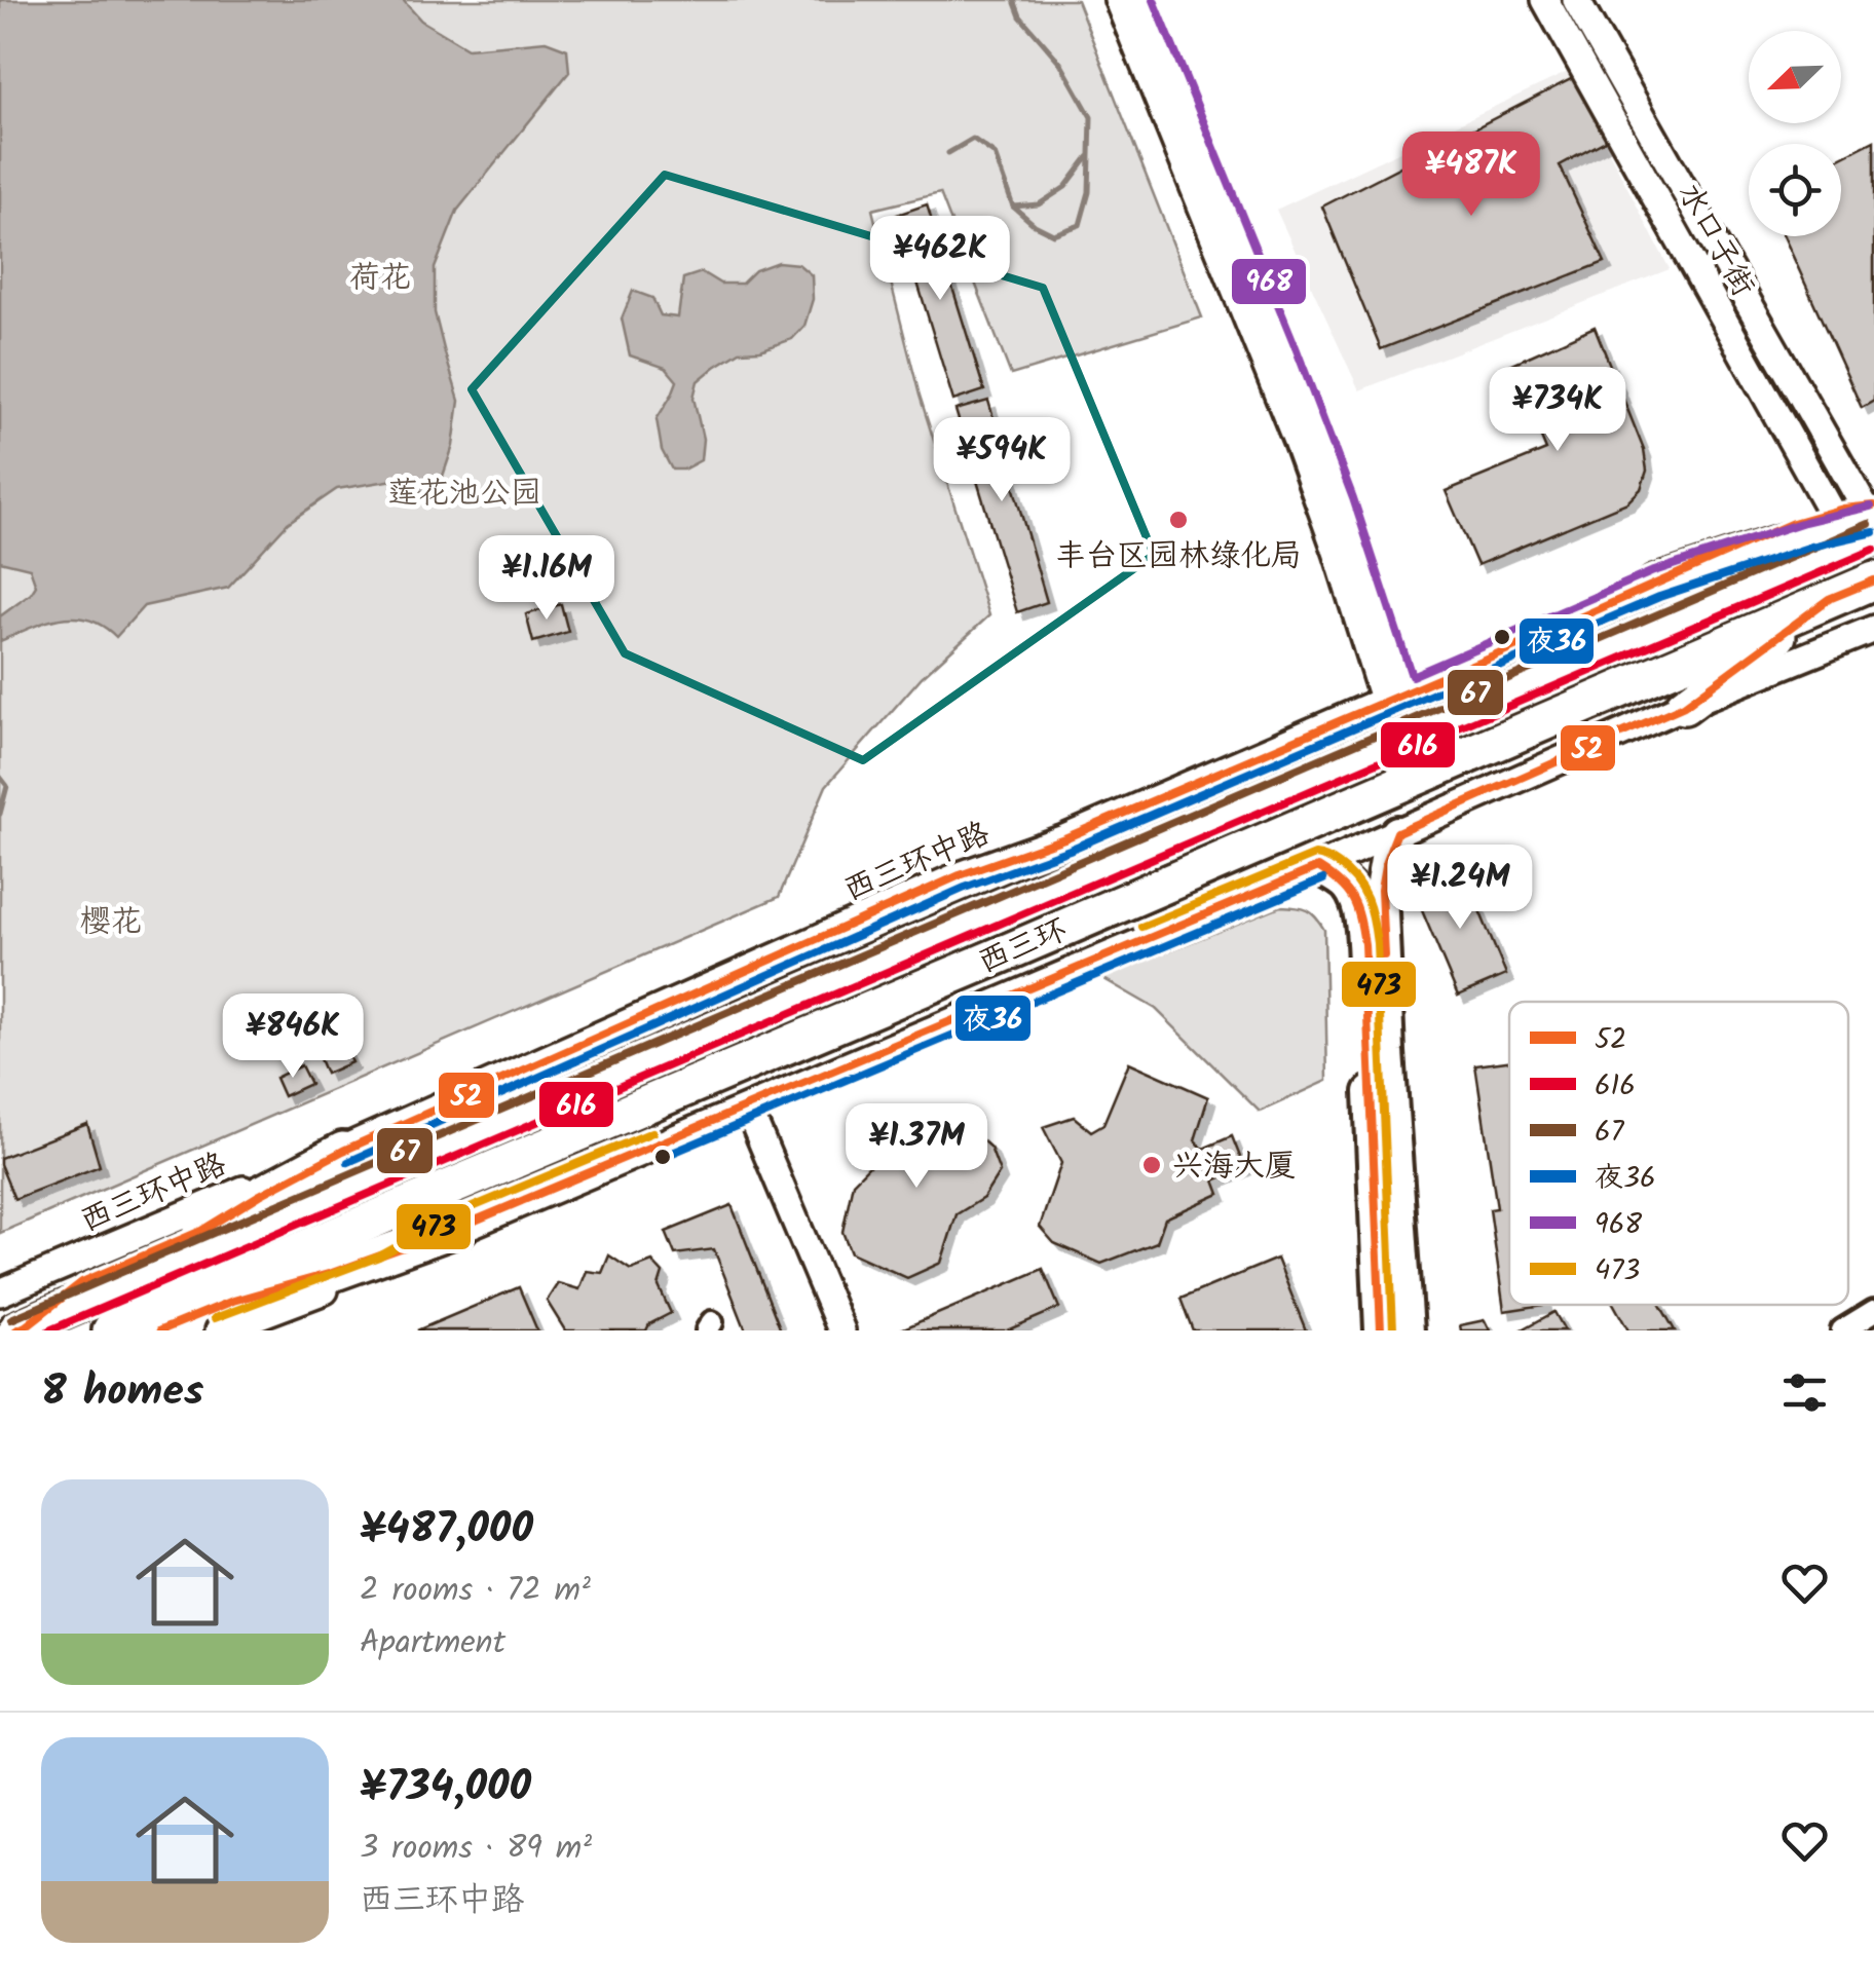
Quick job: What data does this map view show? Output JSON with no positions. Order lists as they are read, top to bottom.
{
  "streets": {
    "highway": ["西三环"],
    "street": ["水口子街", "西三环中路"]
  },
  "crossings": [
    ["水口子街", "西三环"]
  ],
  "parks": ["荷花", "莲花池公园", "樱花"],
  "places": ["丰台区园林绿化局", "兴海大厦"],
  "lines": [
    "transit line 968",
    "transit line 52",
    "transit line 67",
    "transit line 夜36",
    "transit line 616",
    "transit line 473"
  ],
  "legend": [
    "52",
    "616",
    "67",
    "夜36",
    "968",
    "473"
  ],
  "north": "bottom left",
  "page": {
    "price": [
      "¥487K",
      "¥462K",
      "¥734K",
      "¥594K",
      "¥1.16M",
      "¥1.24M",
      "¥846K",
      "¥1.37M"
    ],
    "heading": "8 homes",
    "list": [
      {
        "name": "¥487,000",
        "note": "2 rooms · 72 m² · Apartment"
      },
      {
        "name": "¥734,000",
        "note": "3 rooms · 89 m² · 西三环中路"
      }
    ]
  }
}
